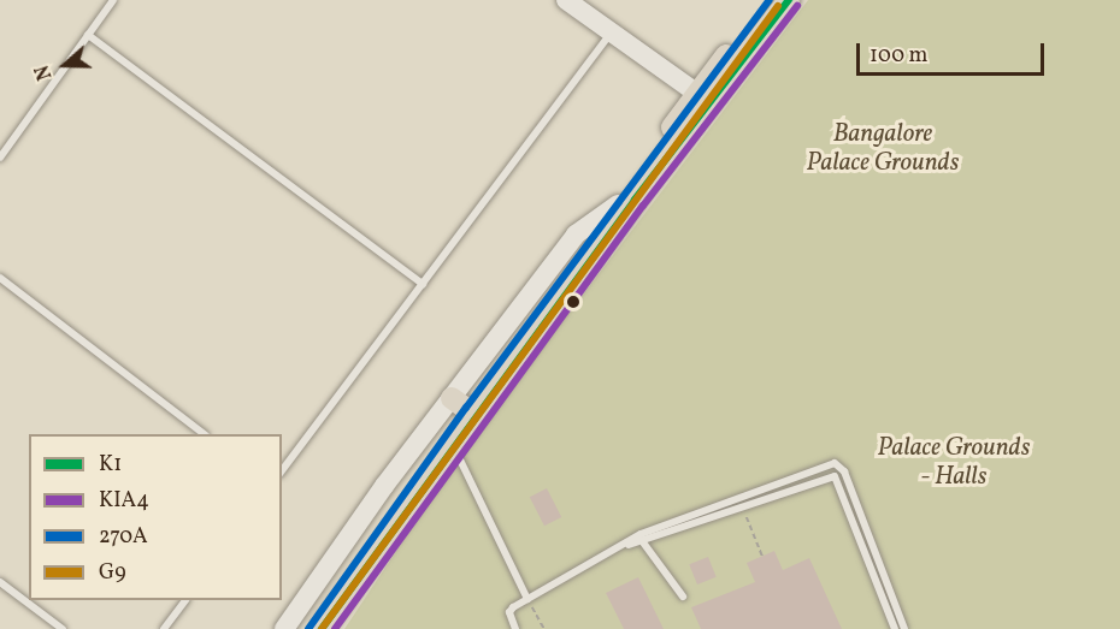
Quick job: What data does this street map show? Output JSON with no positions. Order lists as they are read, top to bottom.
{
  "parks": ["Bangalore Palace Grounds", "Palace Grounds - Halls"],
  "lines": [
    "transit line K1",
    "transit line 270A",
    "transit line KIA4",
    "transit line G9"
  ],
  "legend": [
    "K1",
    "KIA4",
    "270A",
    "G9"
  ],
  "scale_bar": "100 m",
  "north": "left"
}
